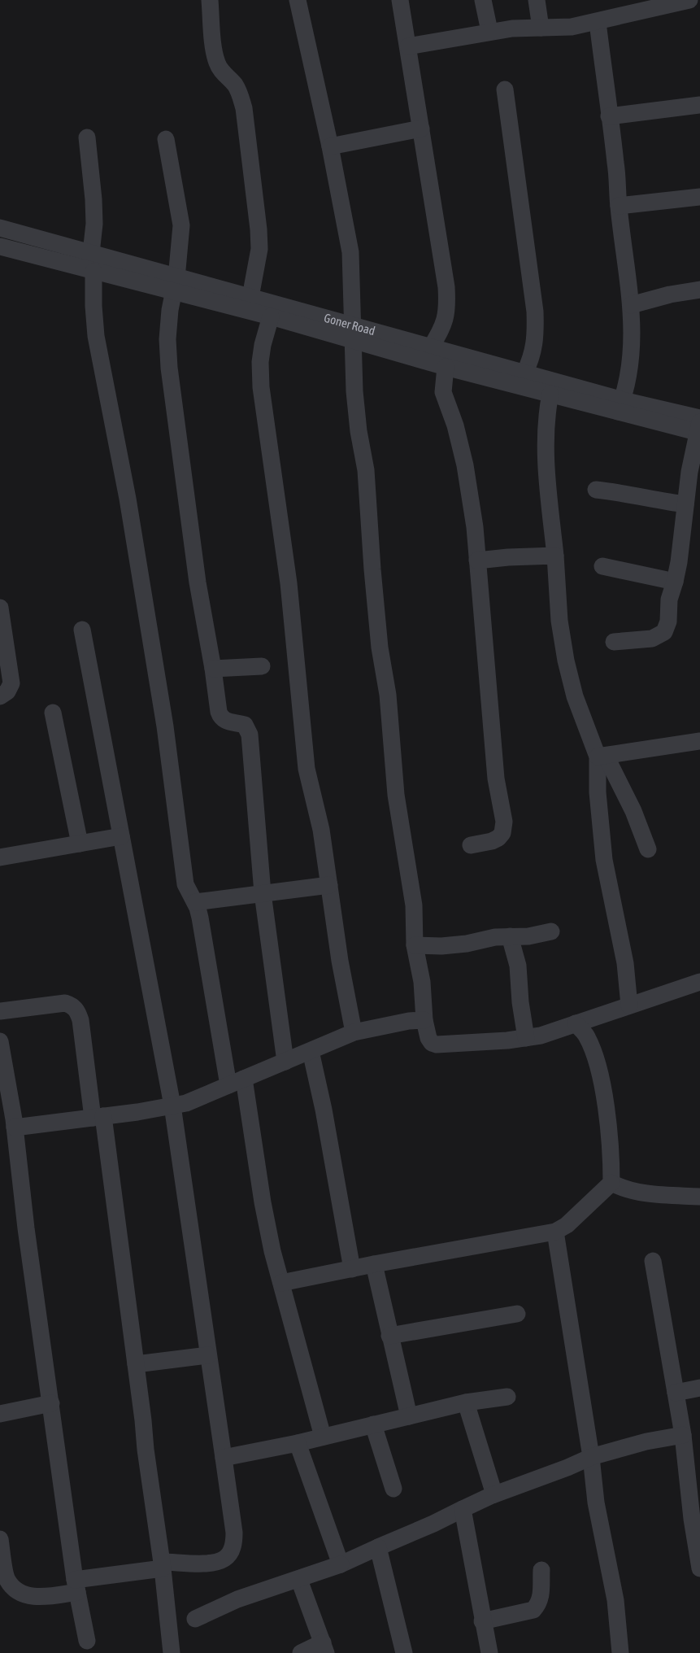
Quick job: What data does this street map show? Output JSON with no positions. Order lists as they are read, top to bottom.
{
  "streets": {
    "street": ["Goner Road"]
  }
}
